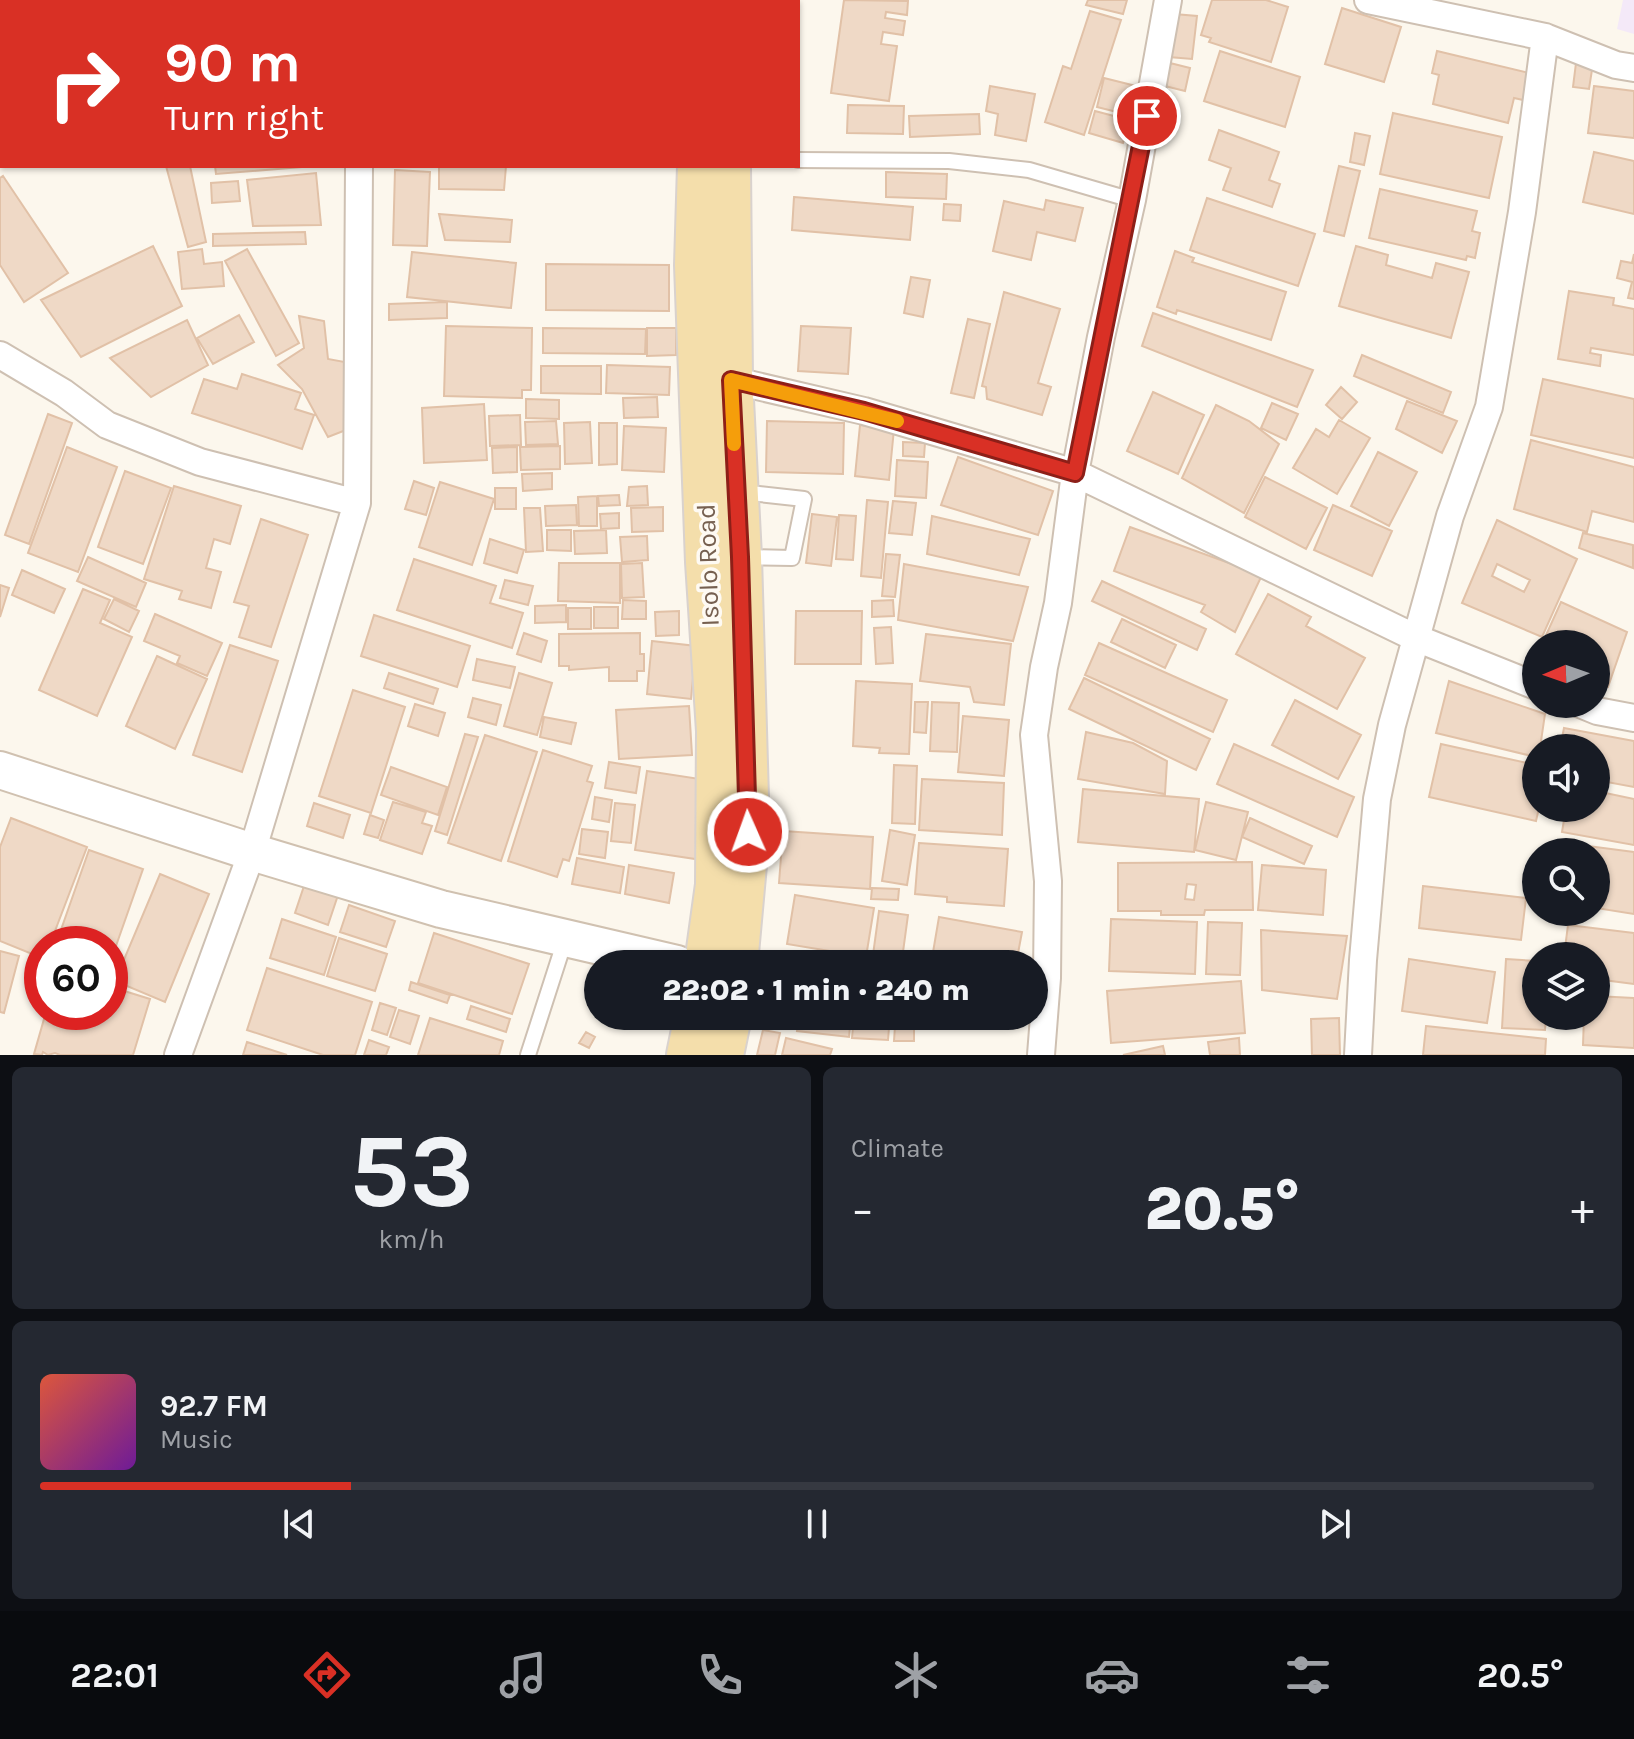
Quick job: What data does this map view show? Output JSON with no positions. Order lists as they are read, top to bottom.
{
  "streets": {
    "main road": ["Isolo Road"]
  },
  "north": "left",
  "page": {
    "turn": ["90 m", "Turn right"],
    "limit": "60",
    "trip": "22:02 · 1 min · 240 m",
    "tile": [
      ["53", "km/h"],
      "Climate"
    ],
    "heat": ["−", "20.5°", "+"],
    "song": ["92.7 FM", "Music"],
    "tabs": ["22:01", "20.5°"]
  }
}
